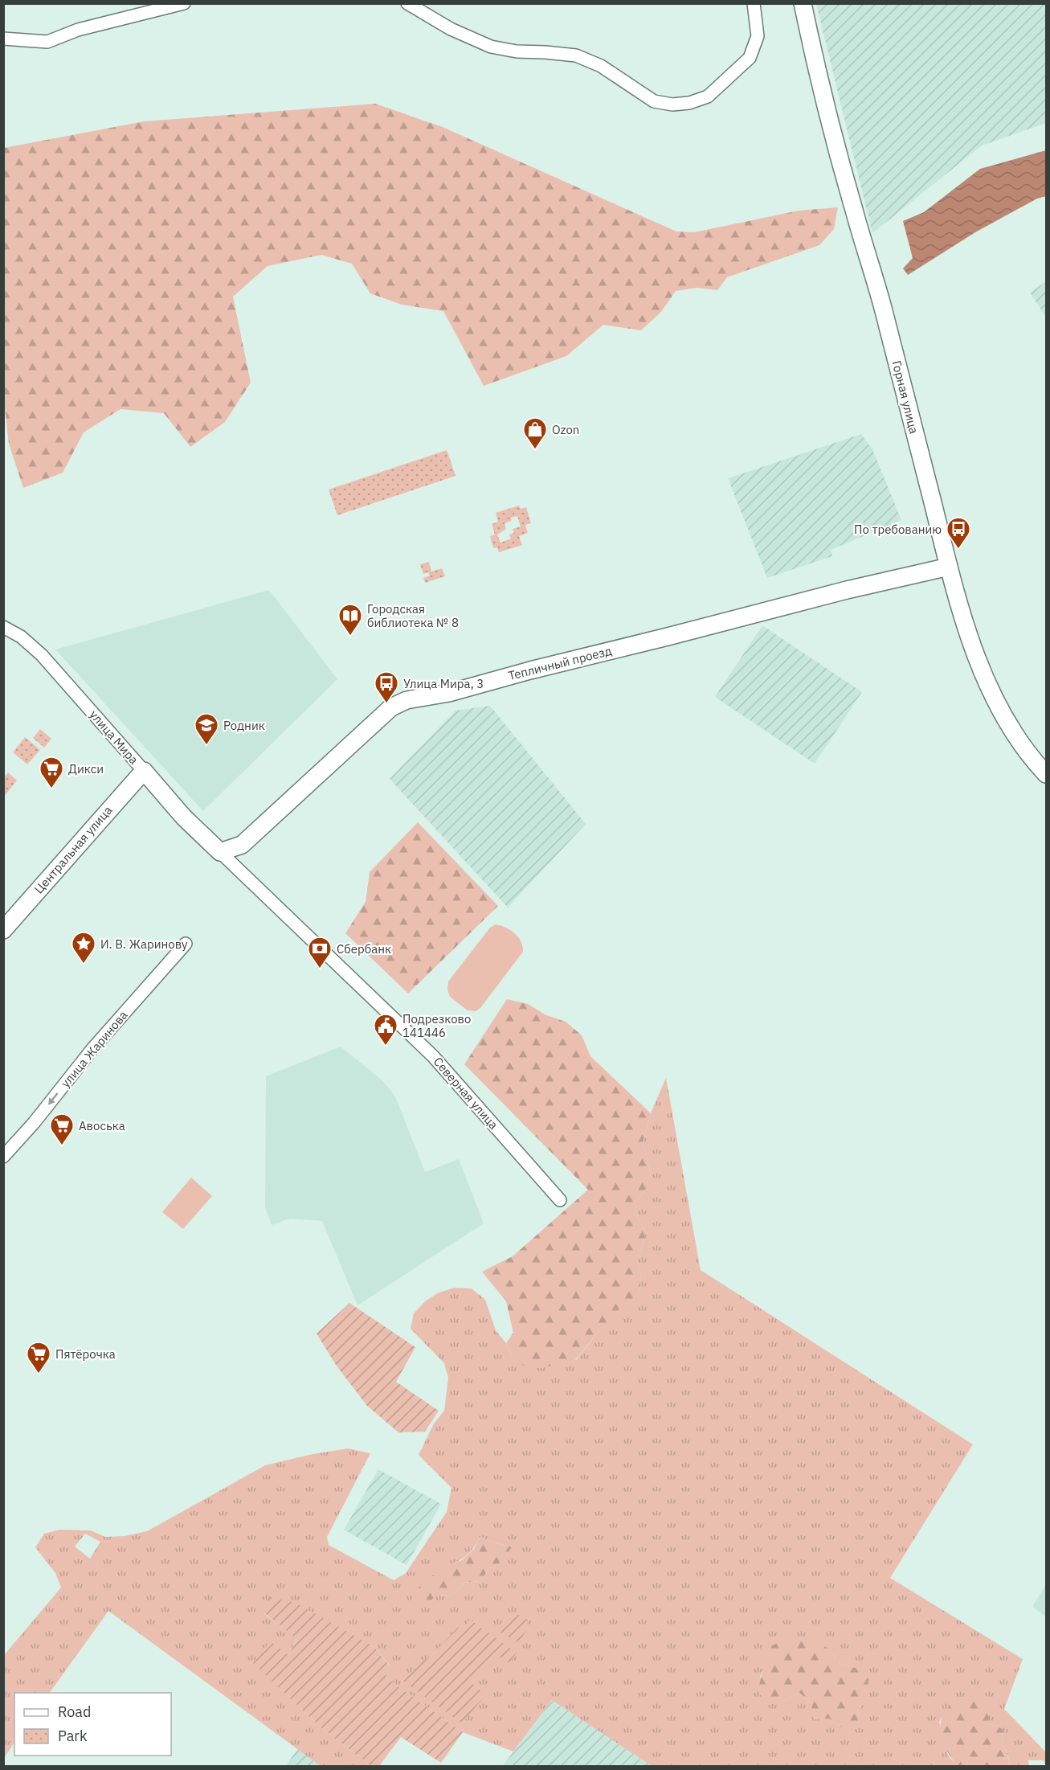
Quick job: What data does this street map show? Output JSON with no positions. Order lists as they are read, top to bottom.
{
  "streets": {
    "street": [
      "Горная улица",
      "Тепличный проезд",
      "улица Мира",
      "Центральная улица",
      "улица Жаринова",
      "Северная улица"
    ]
  },
  "crossings": [
    ["Горная улица", "Тепличный проезд"],
    ["Тепличный проезд", "улица Мира"],
    ["Тепличный проезд", "Северная улица"],
    ["улица Мира", "Центральная улица"],
    ["улица Мира", "Северная улица"]
  ],
  "one_way": ["улица Жаринова"],
  "places": {
    "shop": ["Ozon"],
    "bus stop": ["По требованию", "Улица Мира, 3"],
    "library": ["Городская библиотека № 8"],
    "school or university": ["Родник"],
    "supermarket": ["Дикси", "Авоська", "Пятёрочка"],
    "place": ["И. В. Жаринову"],
    "bank": ["Сбербанк"],
    "public building": ["Подрезково 141446"]
  },
  "legend": ["Road", "Park"]
}
